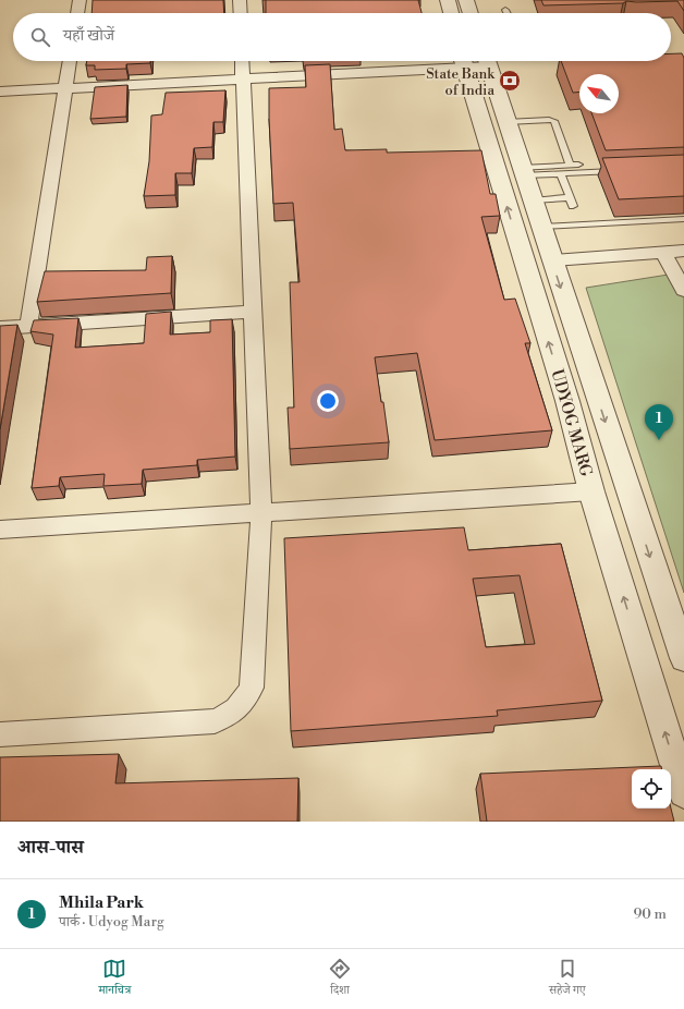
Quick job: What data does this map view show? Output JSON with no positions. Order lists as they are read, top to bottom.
{
  "streets": {
    "street": ["UDYOG MARG"]
  },
  "places": {
    "bank": ["State Bank of India"]
  },
  "north": "top left",
  "page": {
    "search": "यहाँ खोजें",
    "pins": "1",
    "heading": "आस-पास",
    "list": [
      {
        "mark": "1",
        "name": "Mhila Park",
        "note": "पार्क · Udyog Marg",
        "value": "90 m"
      }
    ],
    "nav": ["मानचित्र", "दिशा", "सहेजे गए"]
  }
}
